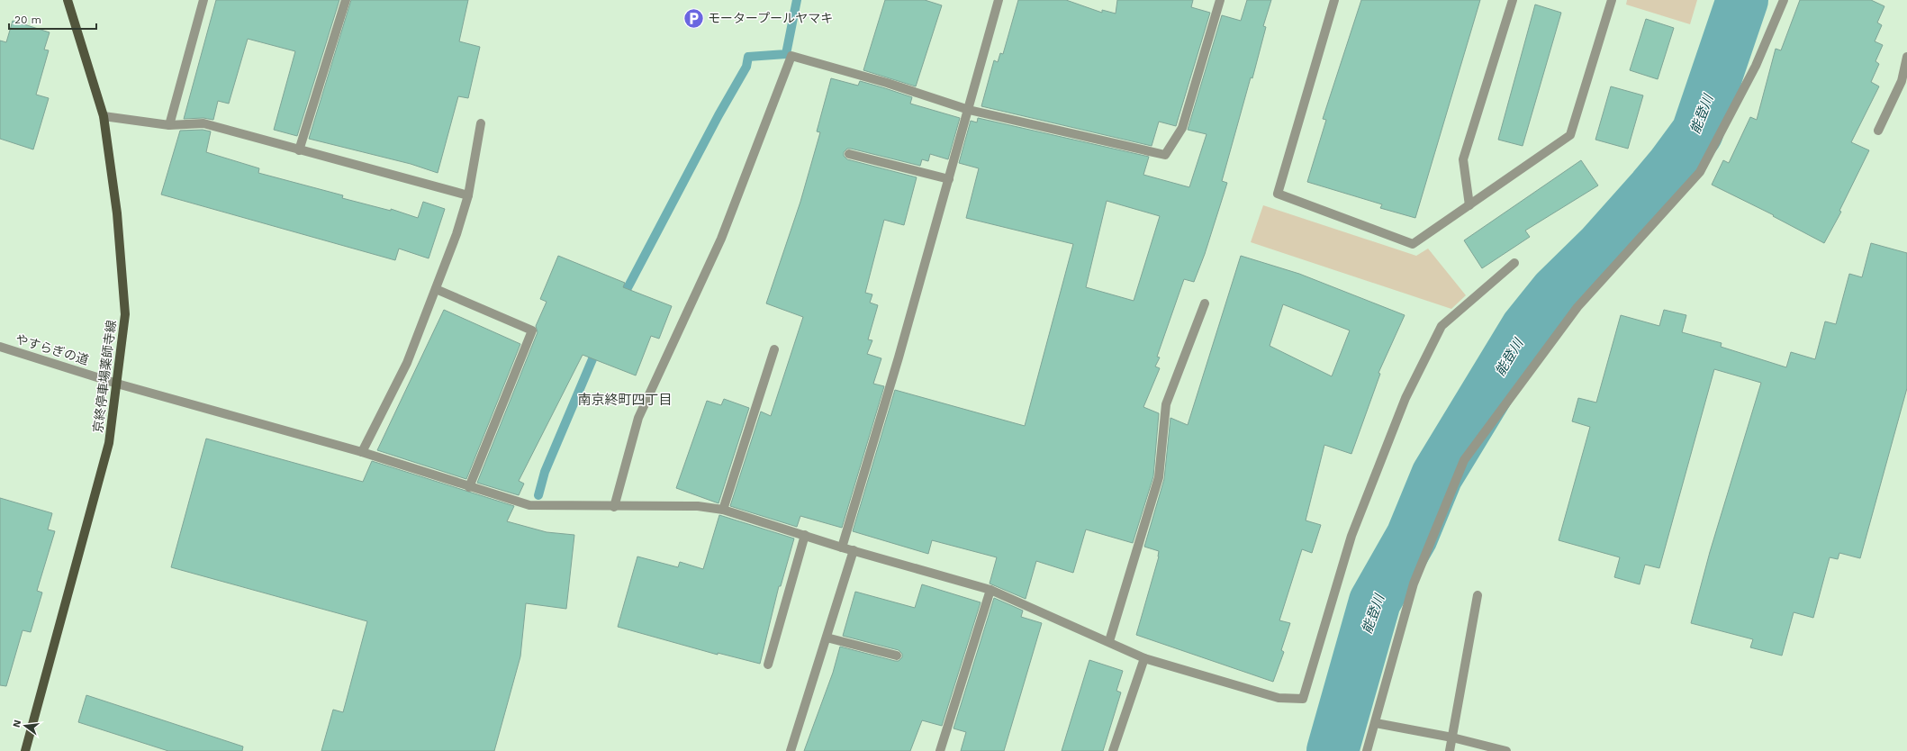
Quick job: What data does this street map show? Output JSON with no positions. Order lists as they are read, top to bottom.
{
  "streets": {
    "main road": ["京終停車場薬師寺線"],
    "street": ["やすらぎの道"]
  },
  "crossings": [
    ["やすらぎの道", "京終停車場薬師寺線"]
  ],
  "districts": ["南京終町四丁目"],
  "water": ["能登川"],
  "places": {
    "parking": ["モータープールヤマキ"]
  },
  "scale_bar": "20 m",
  "north": "left"
}
